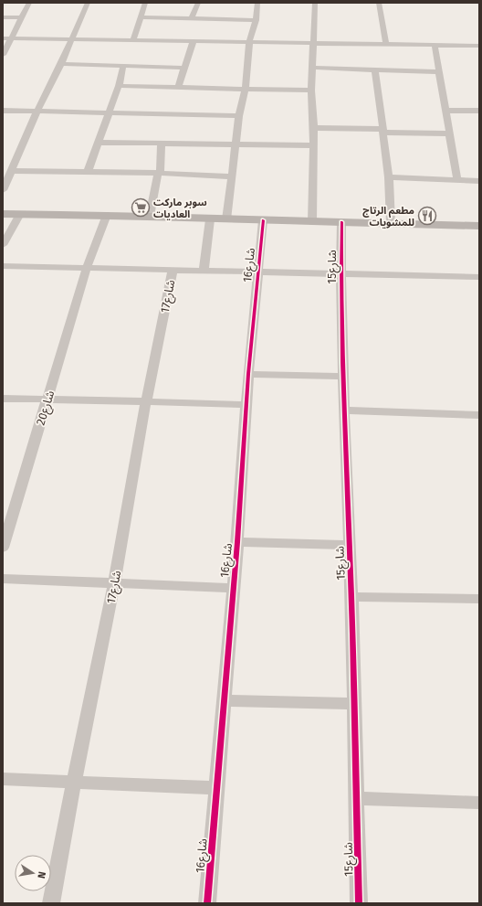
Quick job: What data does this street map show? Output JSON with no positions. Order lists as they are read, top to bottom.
{
  "streets": {
    "street": [
      "شارع16",
      "شارع15",
      "شارع17",
      "شارع20"
    ]
  },
  "places": {
    "supermarket": ["سوبر ماركت العاديات"],
    "restaurant": ["مطعم الرتاج للمشويات"]
  },
  "north": "right"
}
